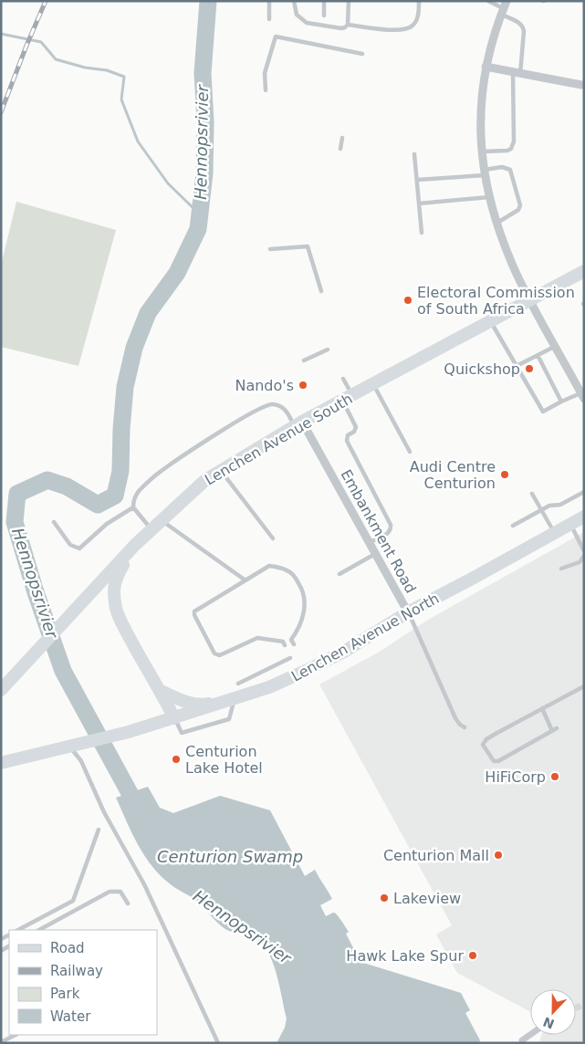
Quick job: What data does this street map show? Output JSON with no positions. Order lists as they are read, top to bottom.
{
  "streets": {
    "main road": ["Lenchen Avenue South", "Lenchen Avenue North"],
    "street": ["Embankment Road"]
  },
  "crossings": [
    ["Lenchen Avenue South", "Embankment Road"],
    ["Embankment Road", "Lenchen Avenue North"]
  ],
  "water": ["Hennopsrivier", "Centurion Swamp"],
  "places": [
    "Electoral Commission of South Africa",
    "Quickshop",
    "Nando's",
    "Audi Centre Centurion",
    "Centurion Lake Hotel",
    "HiFiCorp",
    "Centurion Mall",
    "Lakeview",
    "Hawk Lake Spur"
  ],
  "legend": [
    "Road",
    "Railway",
    "Park",
    "Water"
  ],
  "north": "bottom"
}
